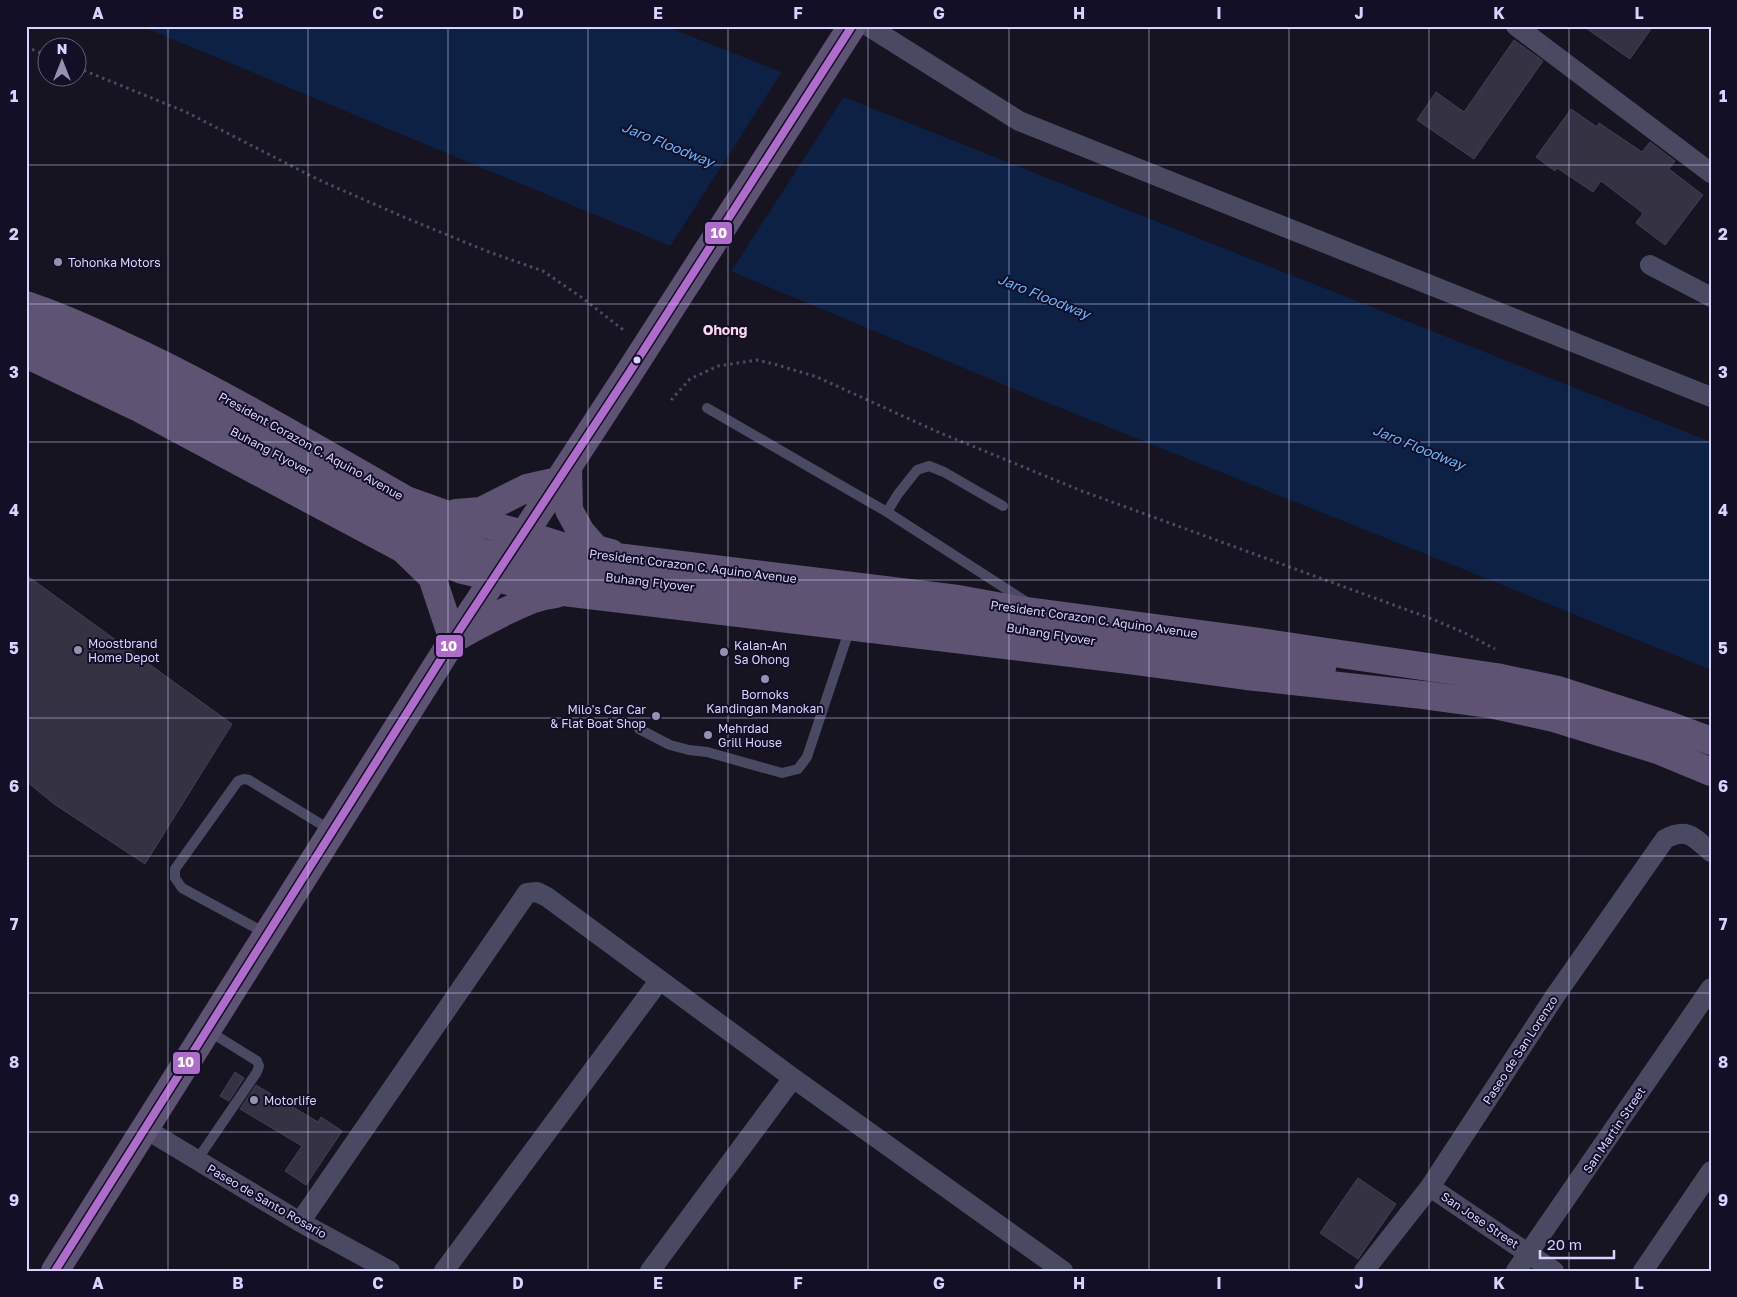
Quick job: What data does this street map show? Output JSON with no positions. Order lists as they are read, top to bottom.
{
  "streets": {
    "main road": ["President Corazon C. Aquino Avenue", "Buhang Flyover"],
    "street": [
      "Paseo de San Lorenzo",
      "San Martin Street",
      "Paseo de Santo Rosario",
      "San Jose Street"
    ]
  },
  "crossings": [
    ["President Corazon C. Aquino Avenue", "Buhang Flyover"],
    ["Paseo de San Lorenzo", "San Jose Street"],
    ["San Martin Street", "San Jose Street"]
  ],
  "districts": ["Ohong"],
  "water": ["Jaro Floodway"],
  "places": [
    "Tohonka Motors",
    "Moostbrand Home Depot",
    "Kalan-An Sa Ohong",
    "Bornoks Kandingan Manokan",
    "Milo's Car Car & Flat Boat Shop",
    "Mehrdad Grill House",
    "Motorlife"
  ],
  "lines": ["transit line 10"],
  "scale_bar": "20 m",
  "north": "top",
  "grid": {
    "columns": [
      "A",
      "B",
      "C",
      "D",
      "E",
      "F",
      "G",
      "H",
      "I",
      "J",
      "K",
      "L"
    ],
    "rows": [
      "1",
      "2",
      "3",
      "4",
      "5",
      "6",
      "7",
      "8",
      "9"
    ]
  }
}
